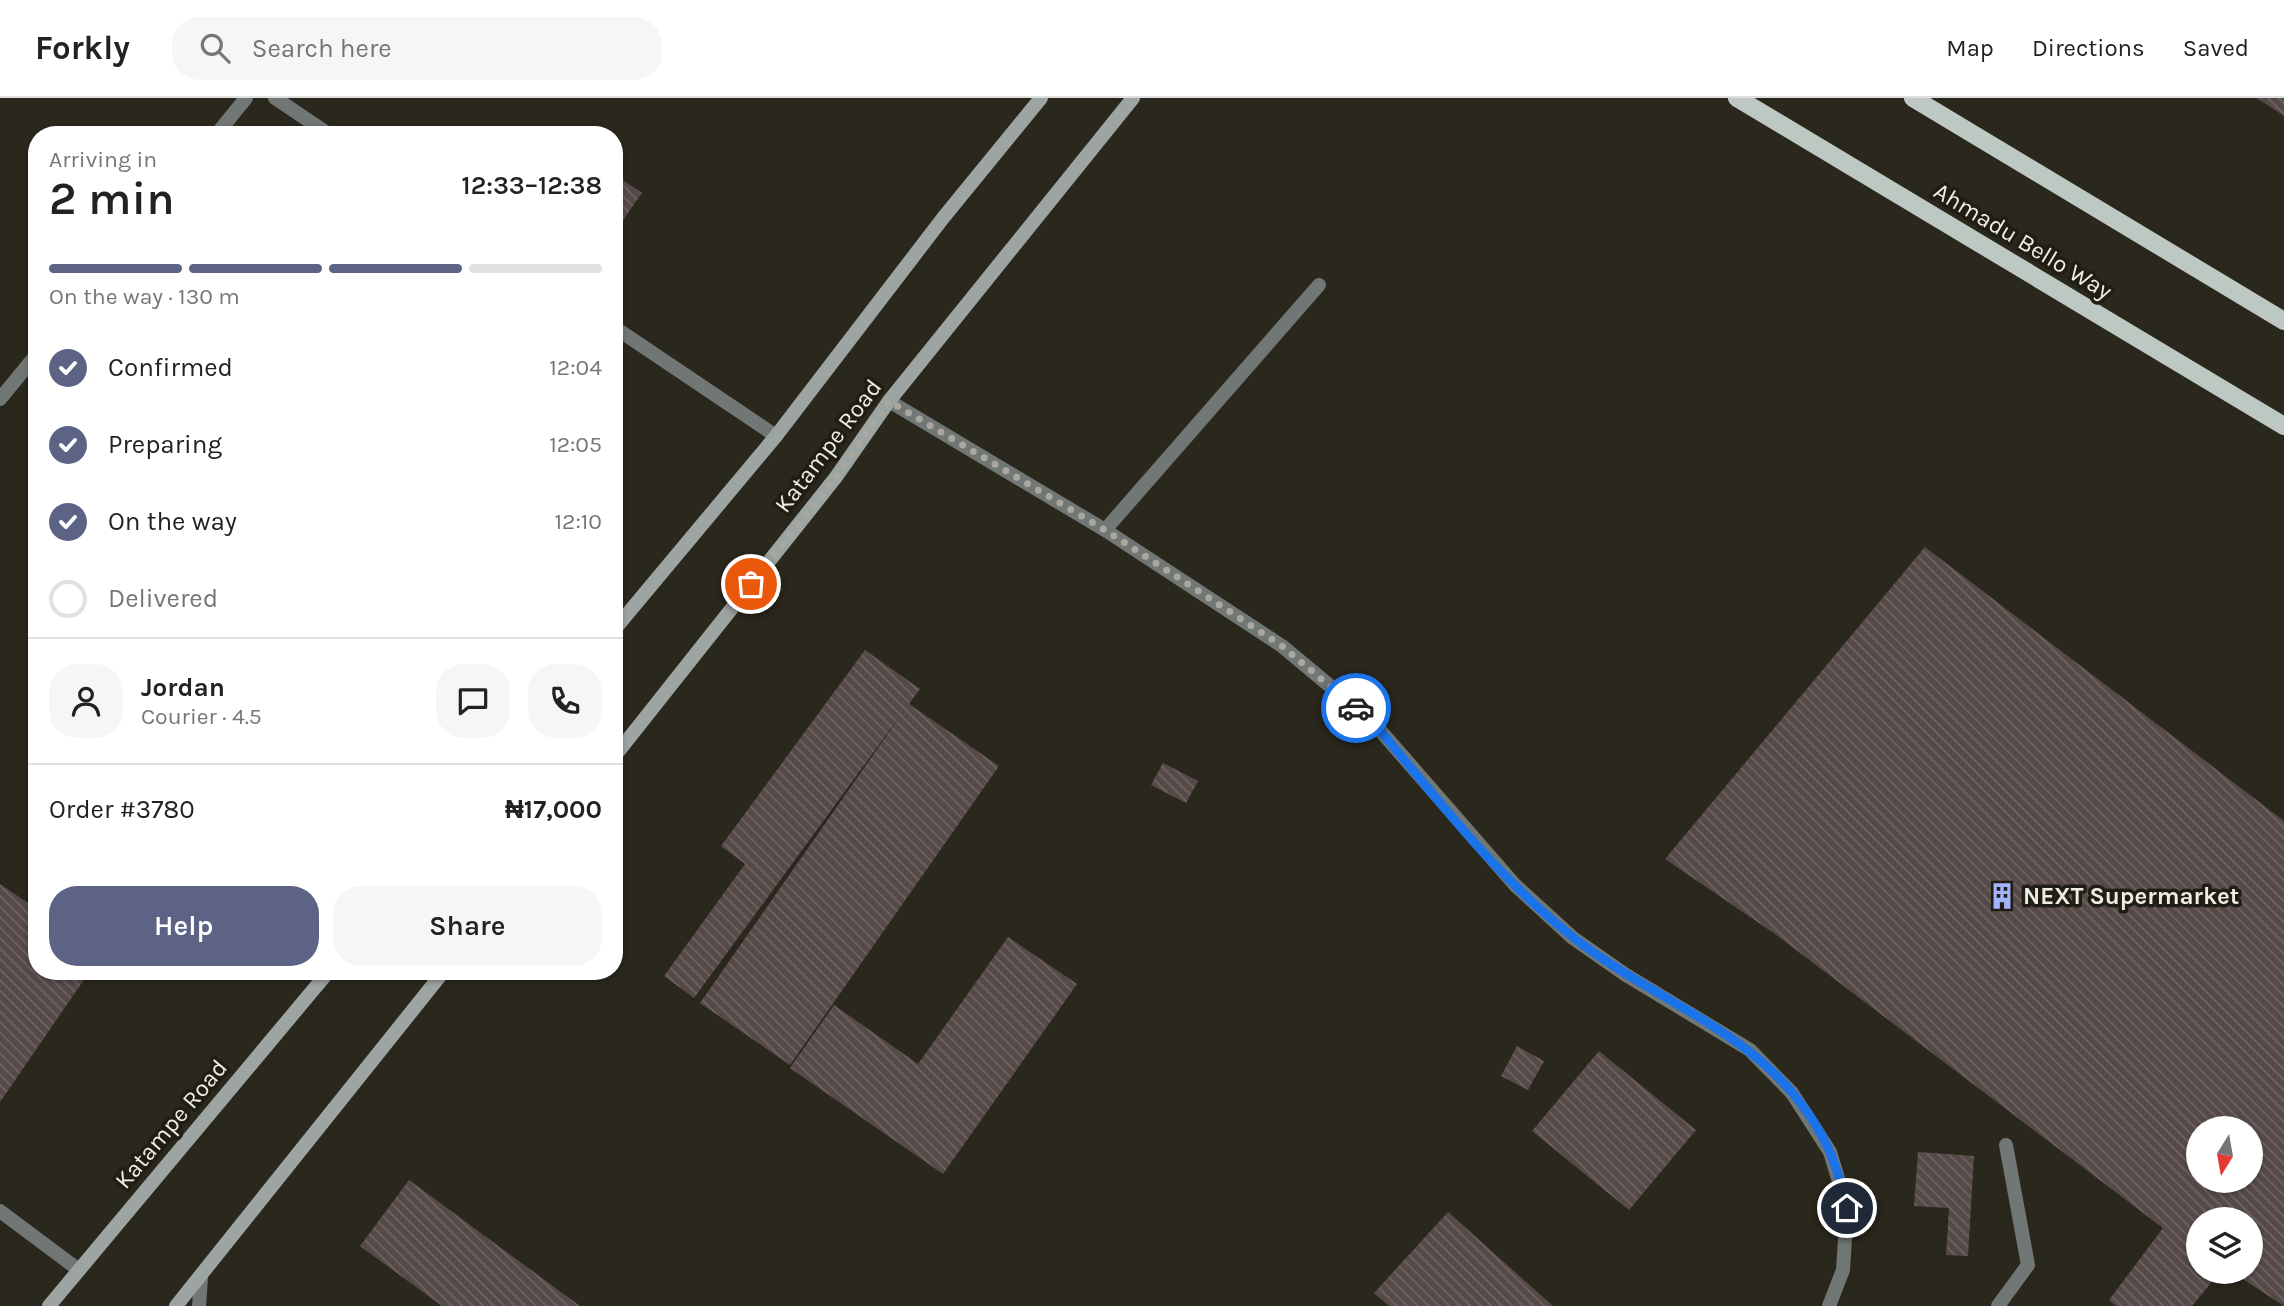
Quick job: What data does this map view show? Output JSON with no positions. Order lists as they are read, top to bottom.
{
  "streets": {
    "main road": ["Ahmadu Bello Way", "Katampe Road"]
  },
  "places": {
    "building": ["NEXT Supermarket"]
  },
  "north": "bottom",
  "page": {
    "header": "Forkly",
    "search": "Search here",
    "nav": ["Map", "Directions", "Saved"],
    "heading": ["2 min", "Arriving in", "12:33–12:38"],
    "panel": [
      "Jordan",
      "Courier · 4.5",
      "Order #3780",
      "₦17,000"
    ],
    "bar": "On the way · 130 m",
    "list": [
      ["Confirmed", "12:04"],
      ["Preparing", "12:05"],
      ["On the way", "12:10"],
      "Delivered"
    ],
    "buttons": ["Help", "Share"]
  }
}
